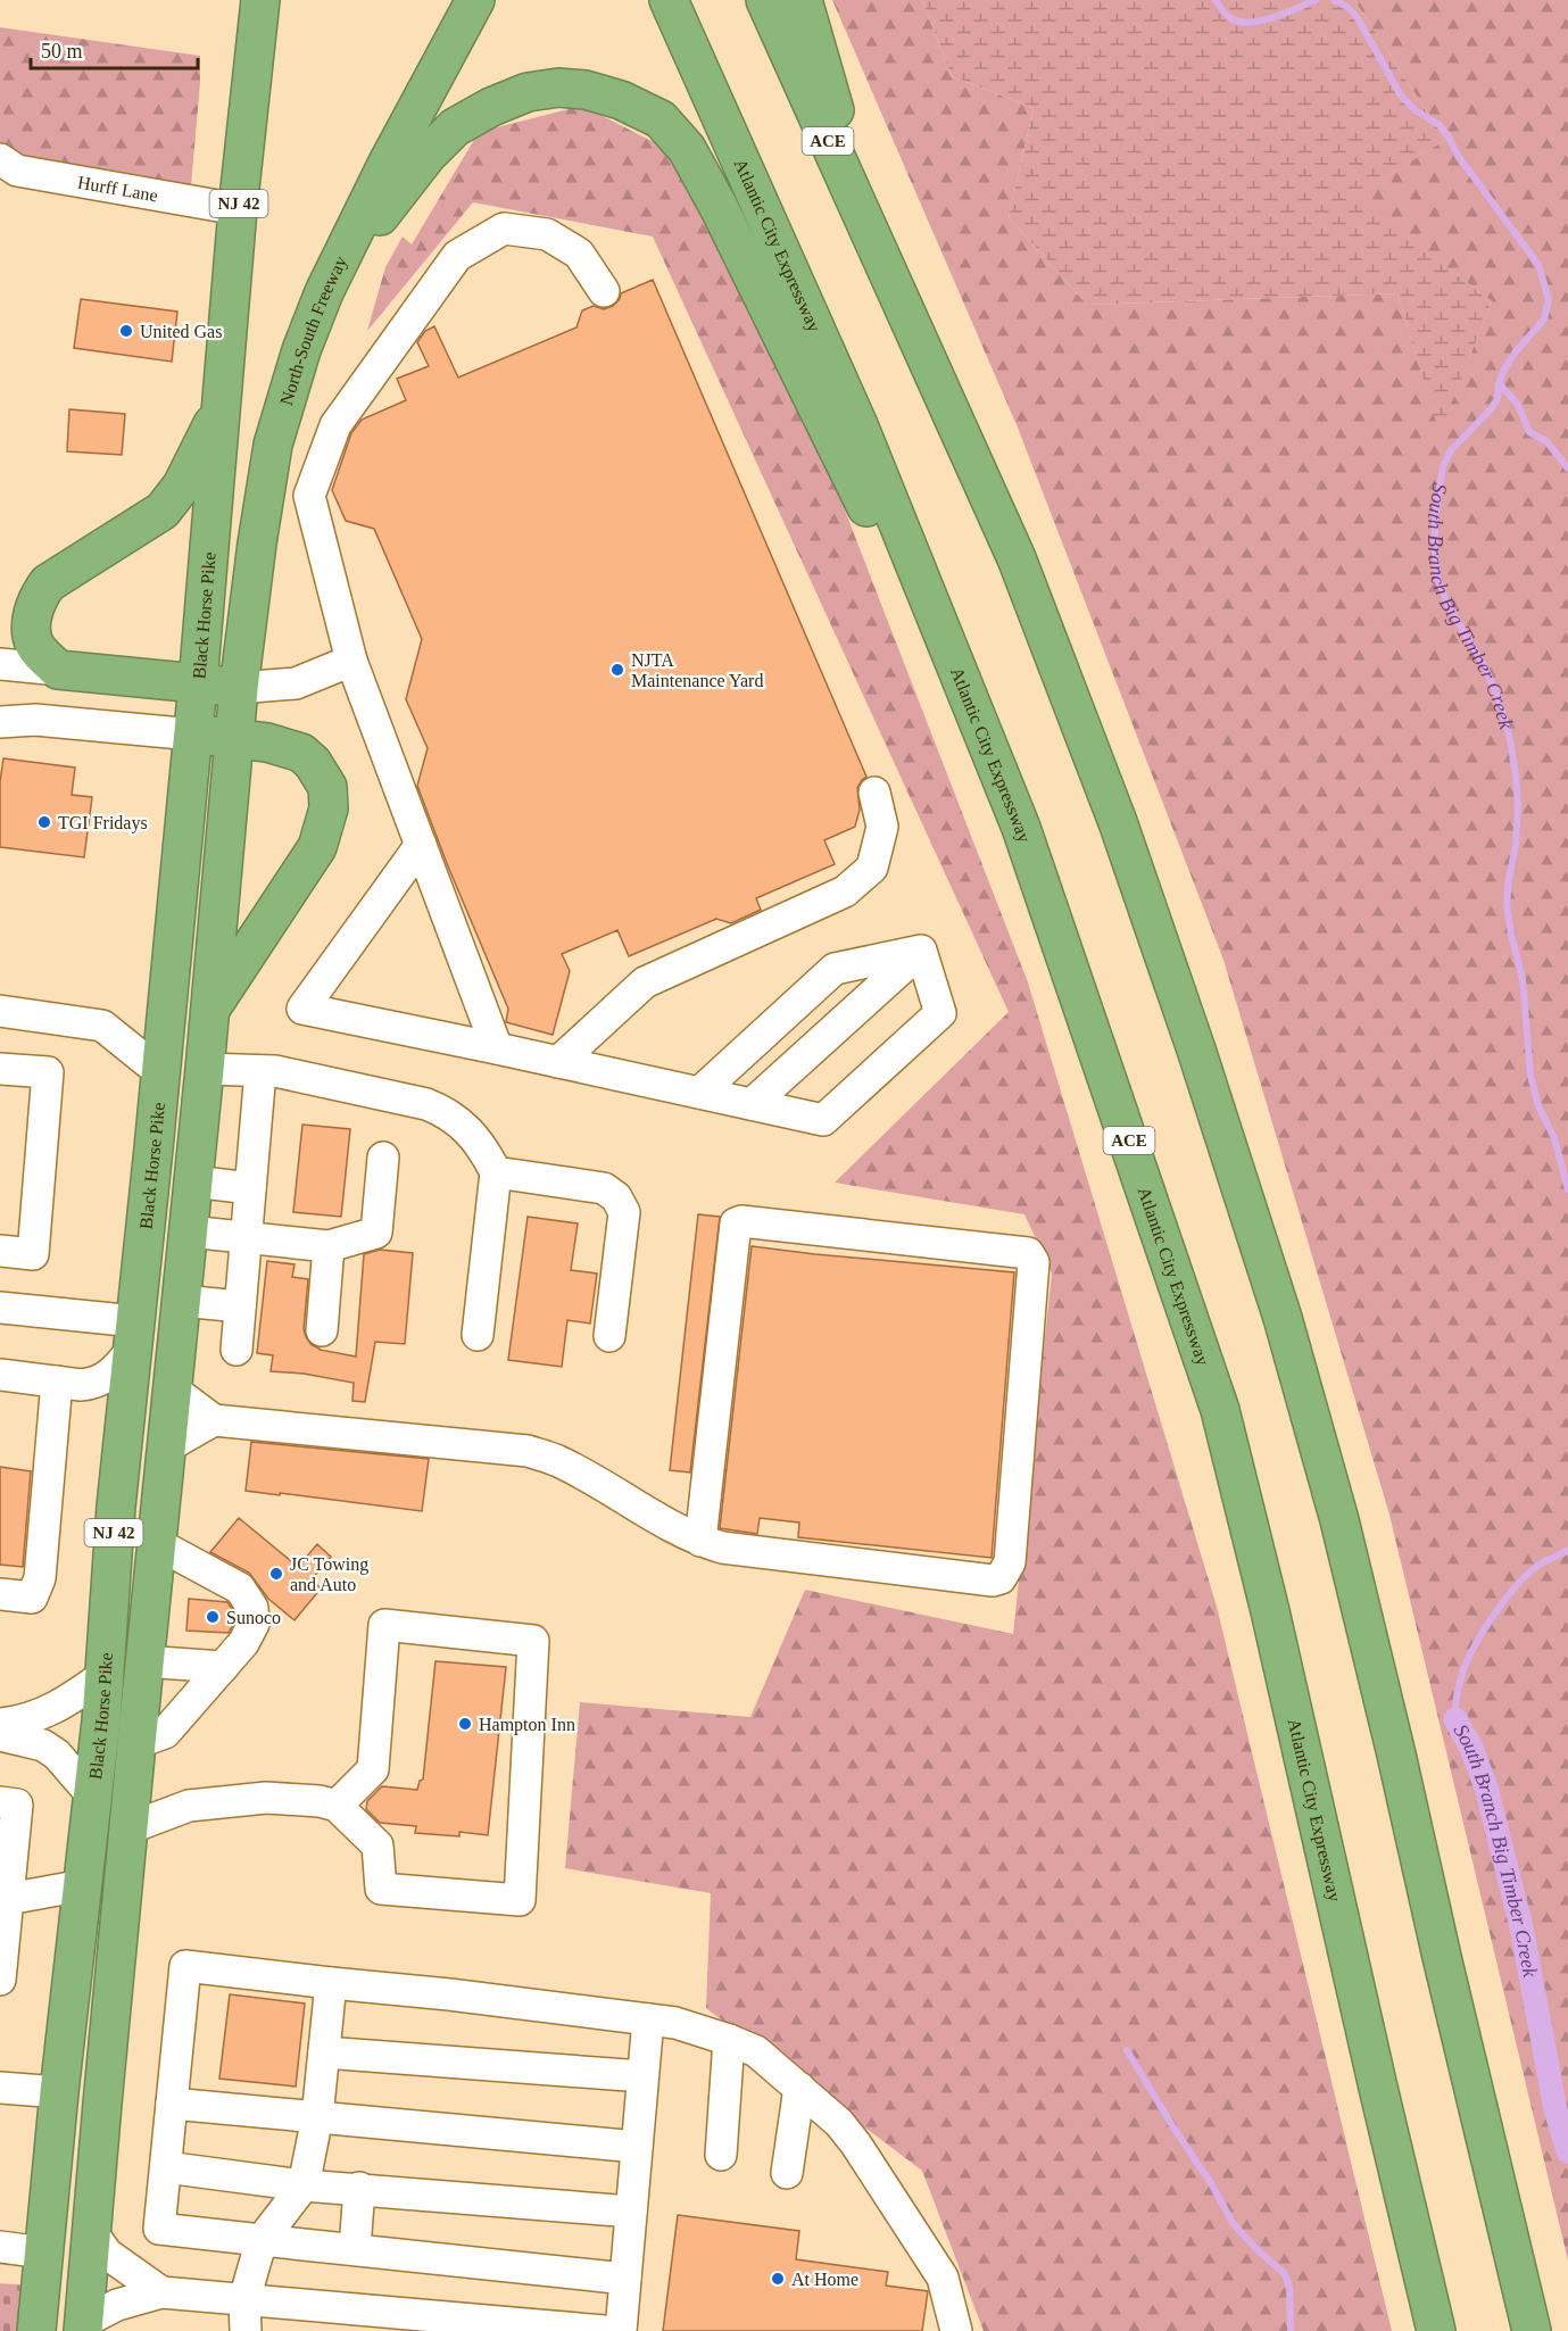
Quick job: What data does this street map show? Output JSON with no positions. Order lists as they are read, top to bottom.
{
  "streets": {
    "highway": [
      "ACE",
      "NJ 42",
      "Atlantic City Expressway",
      "North-South Freeway",
      "Black Horse Pike"
    ],
    "street": ["Hurff Lane"]
  },
  "crossings": [
    ["Hurff Lane", "Black Horse Pike"],
    ["North-South Freeway", "Black Horse Pike"]
  ],
  "water": ["South Branch Big Timber Creek"],
  "places": [
    "United Gas",
    "NJTA Maintenance Yard",
    "TGI Fridays",
    "JC Towing and Auto",
    "Sunoco",
    "Hampton Inn",
    "At Home"
  ],
  "scale_bar": "50 m"
}
